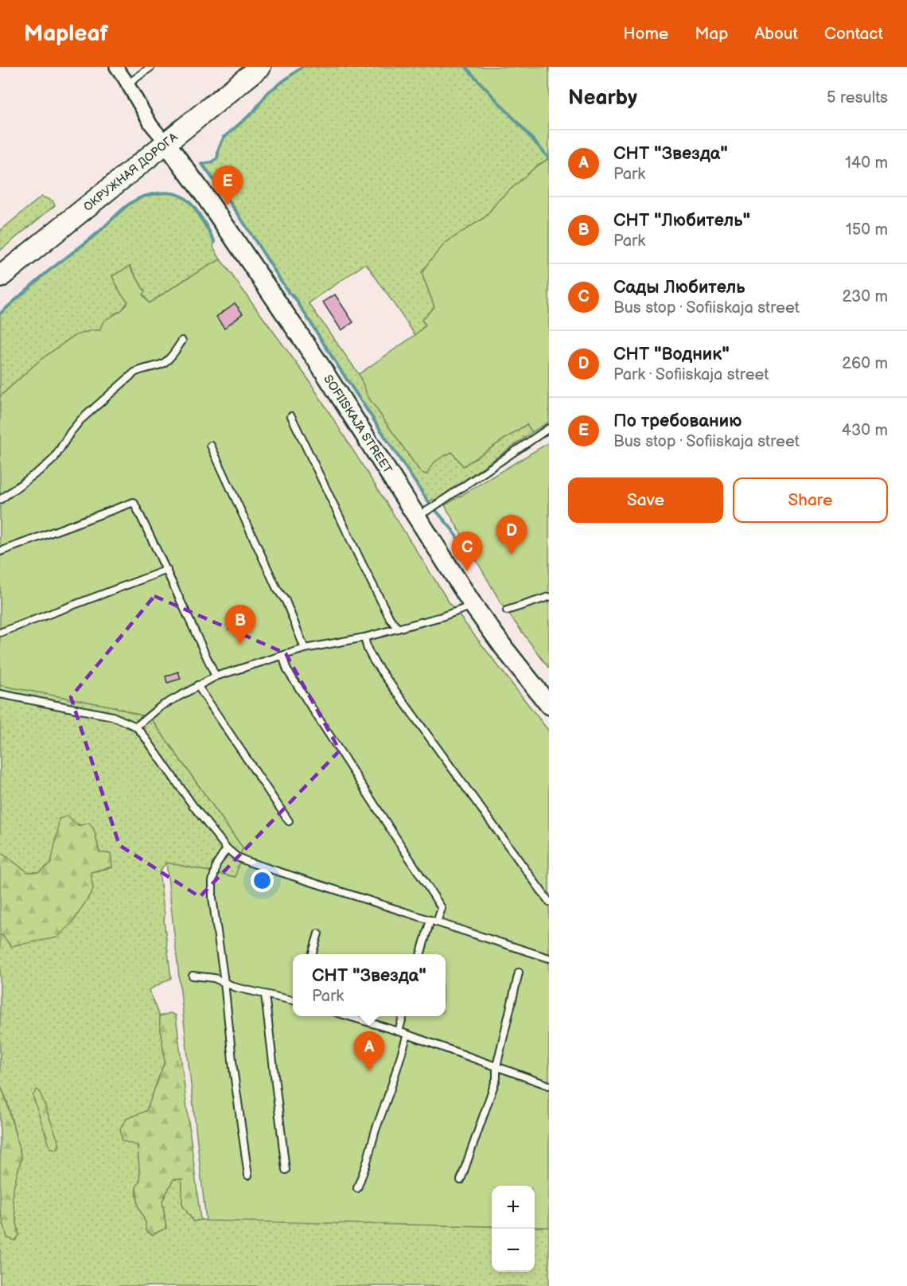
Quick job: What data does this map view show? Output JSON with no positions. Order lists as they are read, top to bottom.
{
  "streets": {
    "main road": ["ОКРУЖНАЯ ДОРОГА", "SOFIISKAJA STREET"]
  },
  "crossings": [
    ["ОКРУЖНАЯ ДОРОГА", "SOFIISKAJA STREET"]
  ],
  "page": {
    "header": "Mapleaf",
    "nav": [
      "Home",
      "Map",
      "About",
      "Contact"
    ],
    "heading": ["Nearby", "5 results"],
    "list": [
      {
        "mark": "A",
        "name": "СНТ \"Звезда\"",
        "note": "Park",
        "value": "140 m"
      },
      {
        "mark": "B",
        "name": "СНТ \"Любитель\"",
        "note": "Park",
        "value": "150 m"
      },
      {
        "mark": "C",
        "name": "Сады Любитель",
        "note": "Bus stop · Sofiiskaja street",
        "value": "230 m"
      },
      {
        "mark": "D",
        "name": "СНТ \"Водник\"",
        "note": "Park · Sofiiskaja street",
        "value": "260 m"
      },
      {
        "mark": "E",
        "name": "По требованию",
        "note": "Bus stop · Sofiiskaja street",
        "value": "430 m"
      }
    ],
    "pins": [
      "E",
      "D",
      "C",
      "B",
      "A"
    ],
    "buttons": ["Save", "Share"],
    "popup": ["СНТ \"Звезда\"", "Park"],
    "map_buttons": ["+", "−"]
  }
}
